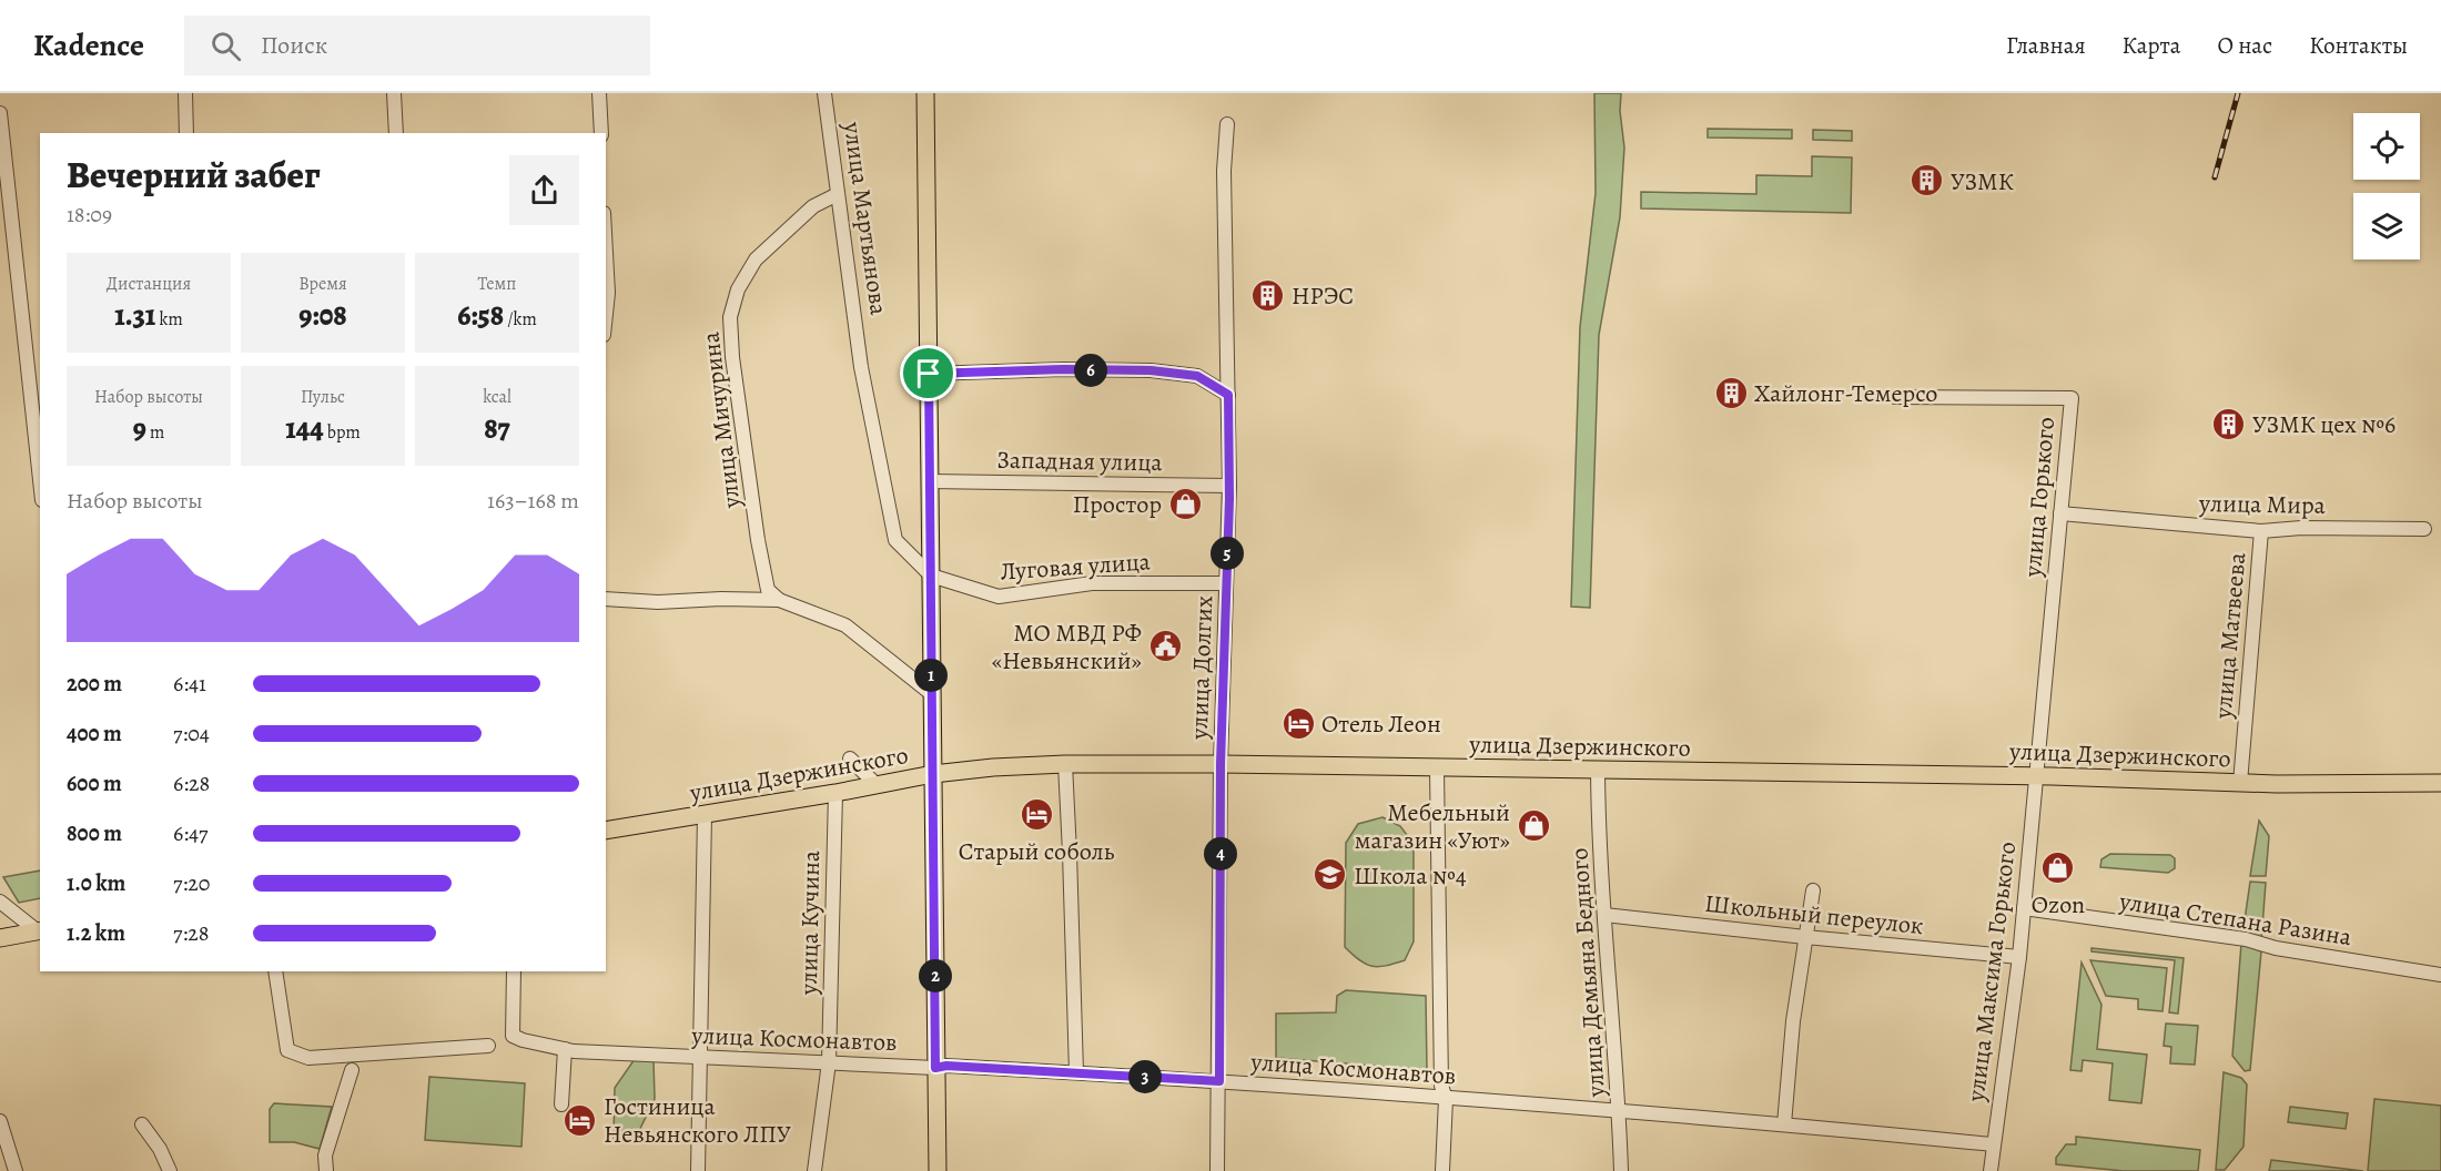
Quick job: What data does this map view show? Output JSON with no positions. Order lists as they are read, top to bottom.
{
  "streets": {
    "main road": ["улица Дзержинского"],
    "street": [
      "улица Мартьянова",
      "улица Мичурина",
      "Западная улица",
      "улица Горького",
      "улица Мира",
      "Луговая улица",
      "улица Матвеева",
      "улица Долгих",
      "Школьный переулок",
      "улица Степана Разина",
      "улица Кучина",
      "улица Максима Горького",
      "улица Демьяна Бедного",
      "улица Космонавтов"
    ]
  },
  "crossings": [
    ["улица Мартьянова", "улица Мичурина"],
    ["улица Мартьянова", "Луговая улица"],
    ["Западная улица", "улица Долгих"],
    ["улица Горького", "улица Мира"],
    ["улица Горького", "улица Дзержинского"],
    ["улица Горького", "улица Максима Горького"],
    ["улица Мира", "улица Матвеева"],
    ["Луговая улица", "улица Долгих"],
    ["улица Матвеева", "улица Дзержинского"],
    ["улица Долгих", "улица Дзержинского"],
    ["улица Долгих", "улица Космонавтов"],
    ["улица Дзержинского", "улица Кучина"],
    ["улица Дзержинского", "улица Максима Горького"],
    ["улица Дзержинского", "улица Демьяна Бедного"],
    ["Школьный переулок", "улица Максима Горького"],
    ["Школьный переулок", "улица Демьяна Бедного"],
    ["улица Степана Разина", "улица Максима Горького"],
    ["улица Кучина", "улица Космонавтов"],
    ["улица Максима Горького", "улица Космонавтов"],
    ["улица Демьяна Бедного", "улица Космонавтов"]
  ],
  "places": {
    "building": [
      "УЗМК",
      "НРЭС",
      "Хайлонг-Темерсо",
      "УЗМК цех №6"
    ],
    "shop": ["Простор", "Мебельный магазин «Уют»", "Ozon"],
    "public building": ["МО МВД РФ «Невьянский»"],
    "hotel": ["Отель Леон", "Старый соболь", "Гостиница Невьянского ЛПУ"],
    "school or university": ["Школа №4"]
  },
  "page": {
    "header": "Kadence",
    "search": "Поиск",
    "nav": [
      "Главная",
      "Карта",
      "О нас",
      "Контакты"
    ],
    "heading": ["Вечерний забег", "18:09"],
    "stats": [
      ["Дистанция", "1.31 km"],
      ["Время", "9:08"],
      ["Темп", "6:58 /km"],
      ["Набор высоты", "9 m"],
      ["Пульс", "144 bpm"],
      ["kcal", "87"]
    ],
    "pins": [
      "6",
      "5",
      "1",
      "4",
      "2",
      "3"
    ],
    "chart": ["Набор высоты", "163–168 m"],
    "list": [
      {
        "name": "200 m",
        "note": "6:41"
      },
      {
        "name": "400 m",
        "note": "7:04"
      },
      {
        "name": "600 m",
        "note": "6:28"
      },
      {
        "name": "800 m",
        "note": "6:47"
      },
      {
        "name": "1.0 km",
        "note": "7:20"
      },
      {
        "name": "1.2 km",
        "note": "7:28"
      }
    ]
  }
}
